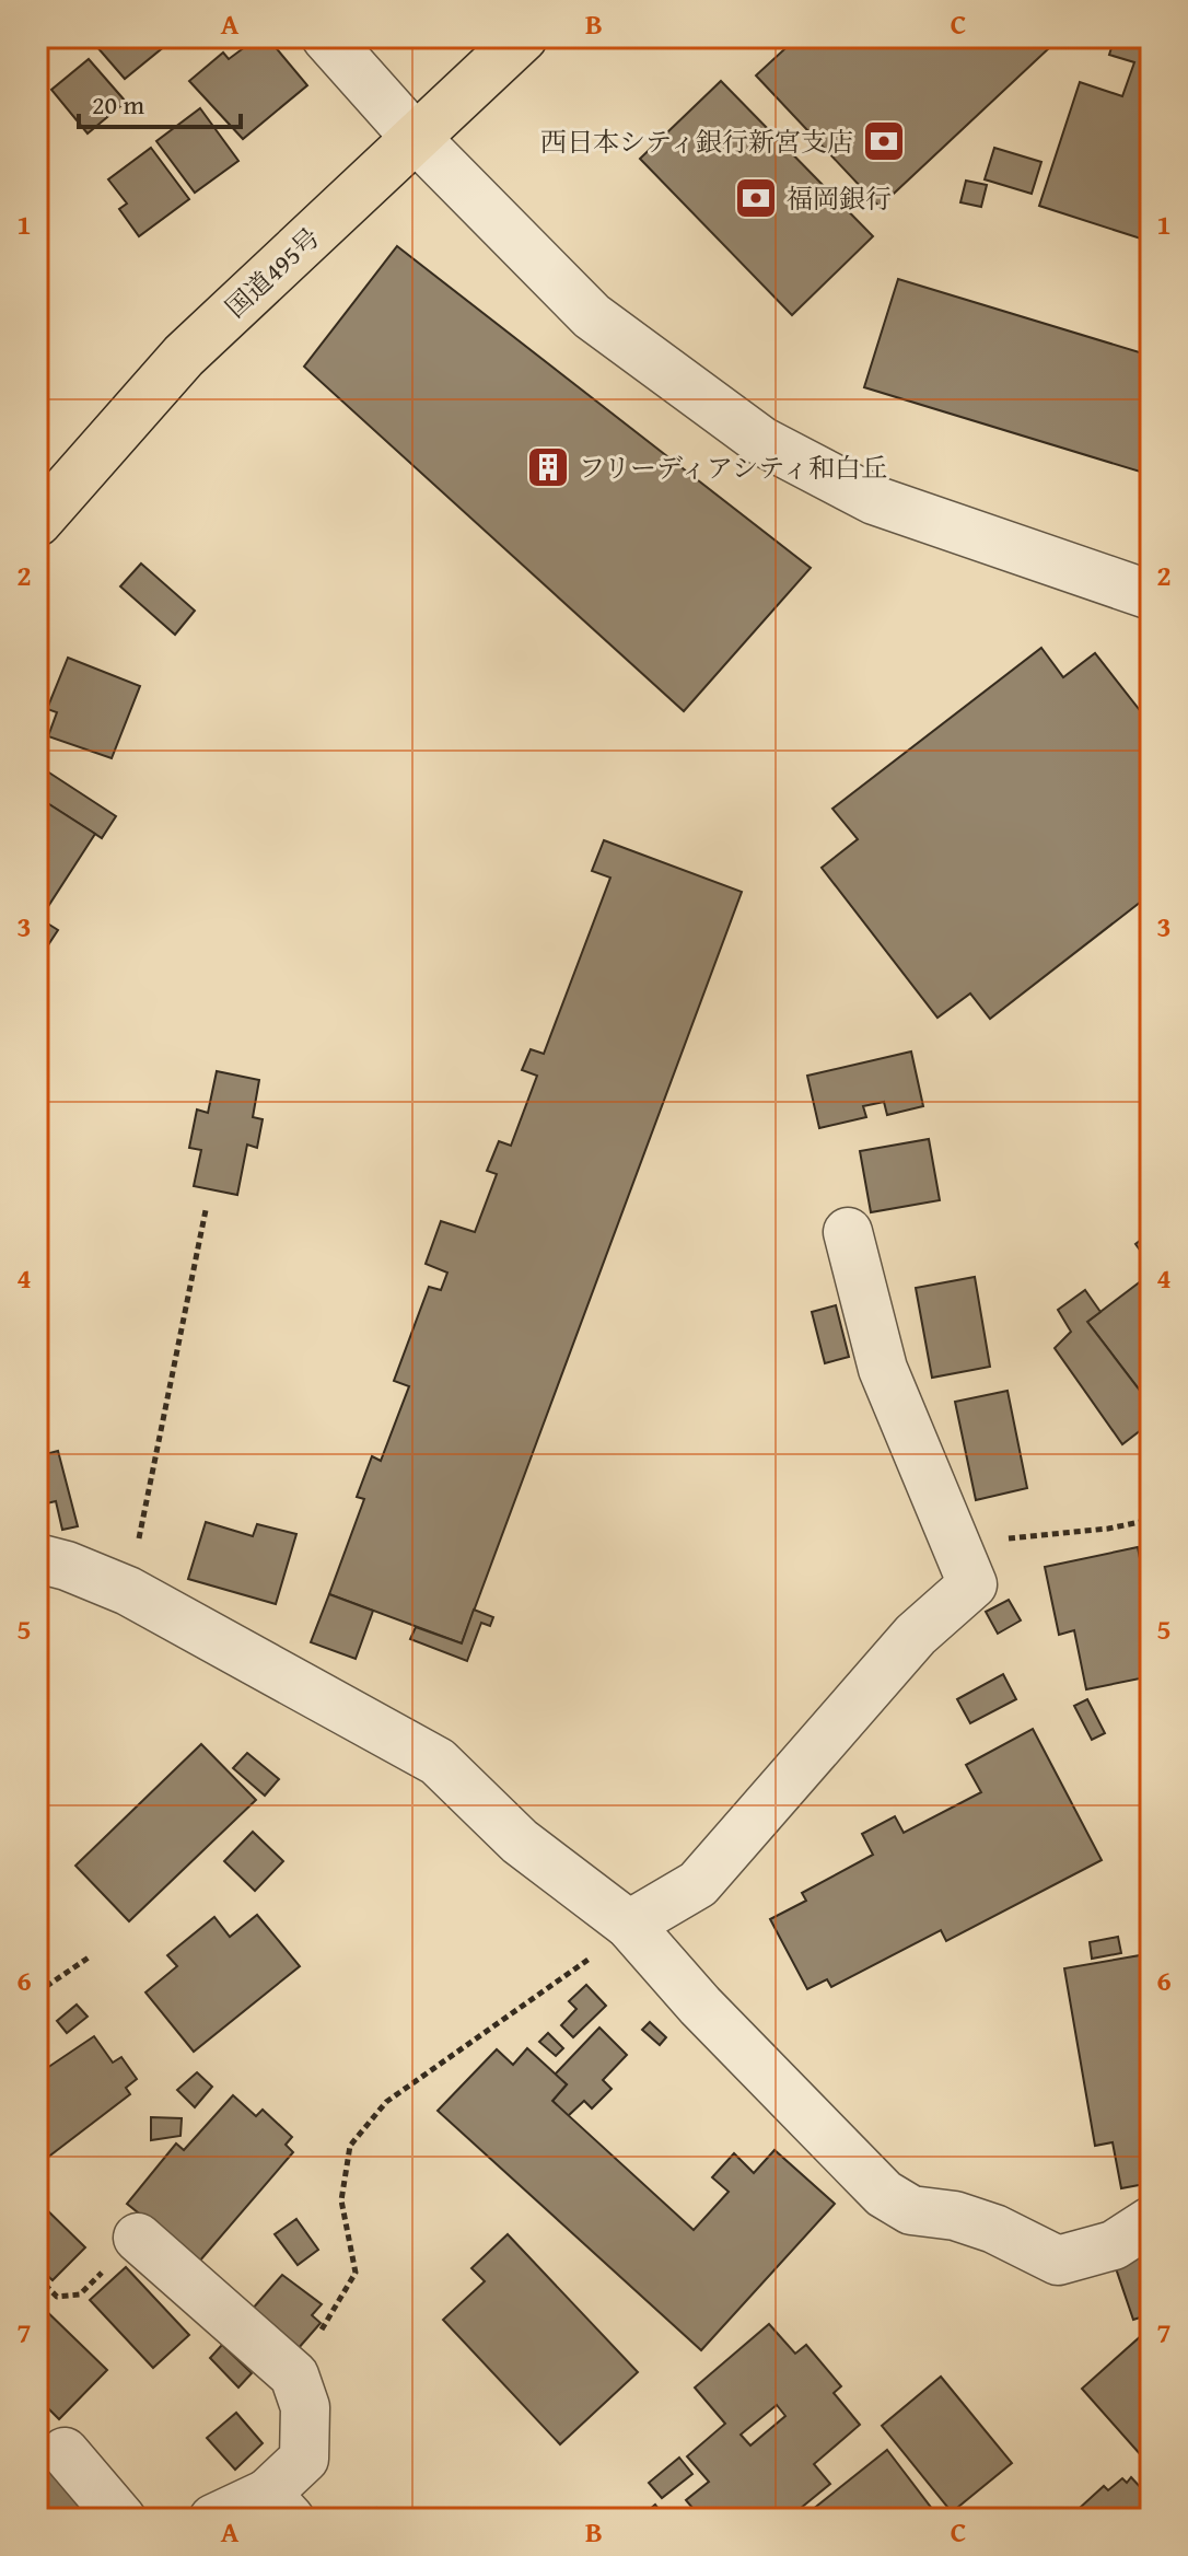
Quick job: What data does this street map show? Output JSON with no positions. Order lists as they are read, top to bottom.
{
  "streets": {
    "highway": ["国道495号"]
  },
  "places": {
    "bank": ["西日本シティ銀行新宮支店", "福岡銀行"],
    "building": ["フリーディアシティ和白丘"]
  },
  "scale_bar": "20 m",
  "grid": {
    "columns": ["A", "B", "C"],
    "rows": [
      "1",
      "2",
      "3",
      "4",
      "5",
      "6",
      "7"
    ]
  }
}
